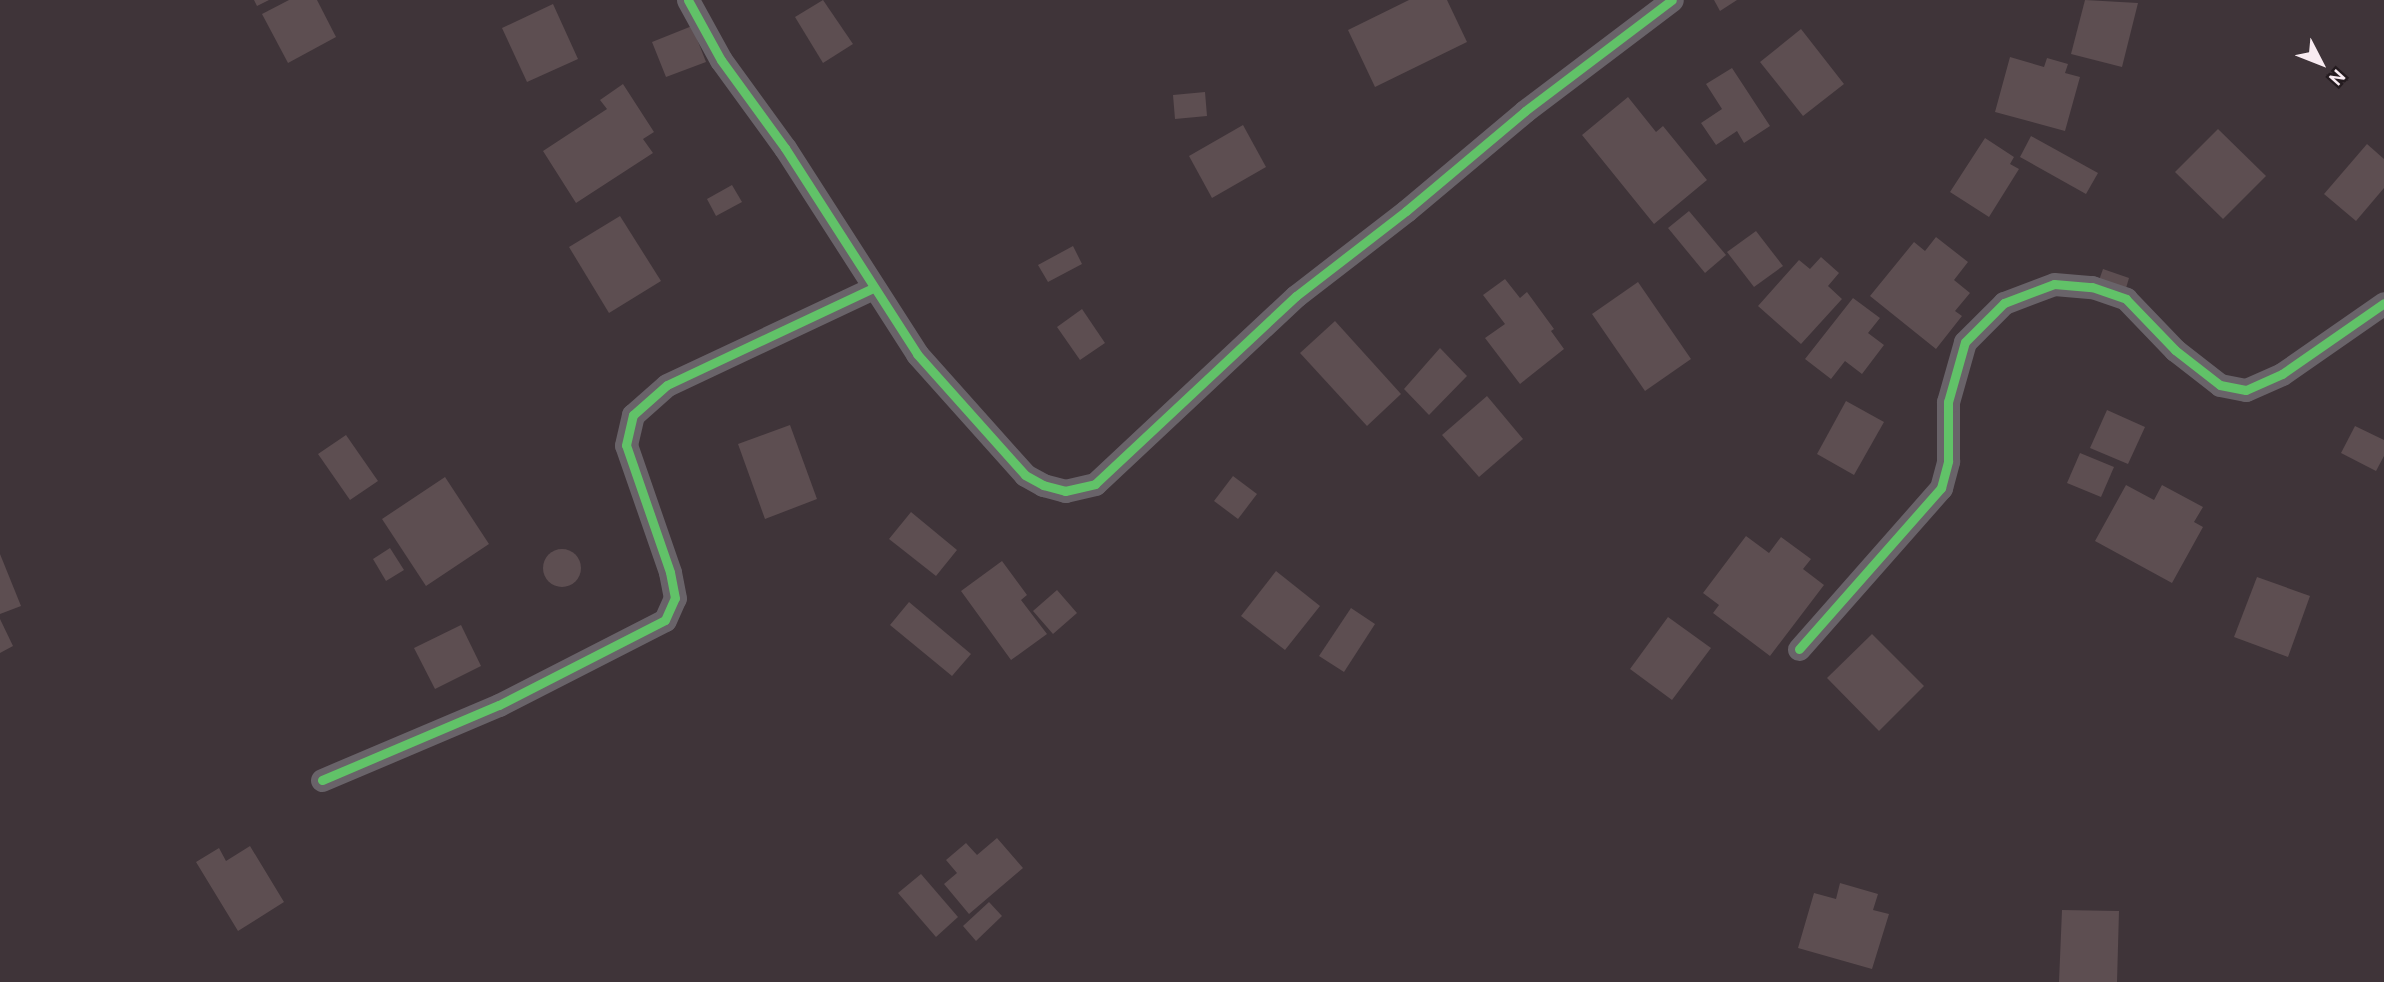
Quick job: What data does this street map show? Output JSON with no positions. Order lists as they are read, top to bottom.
{
  "north": "bottom right"
}
